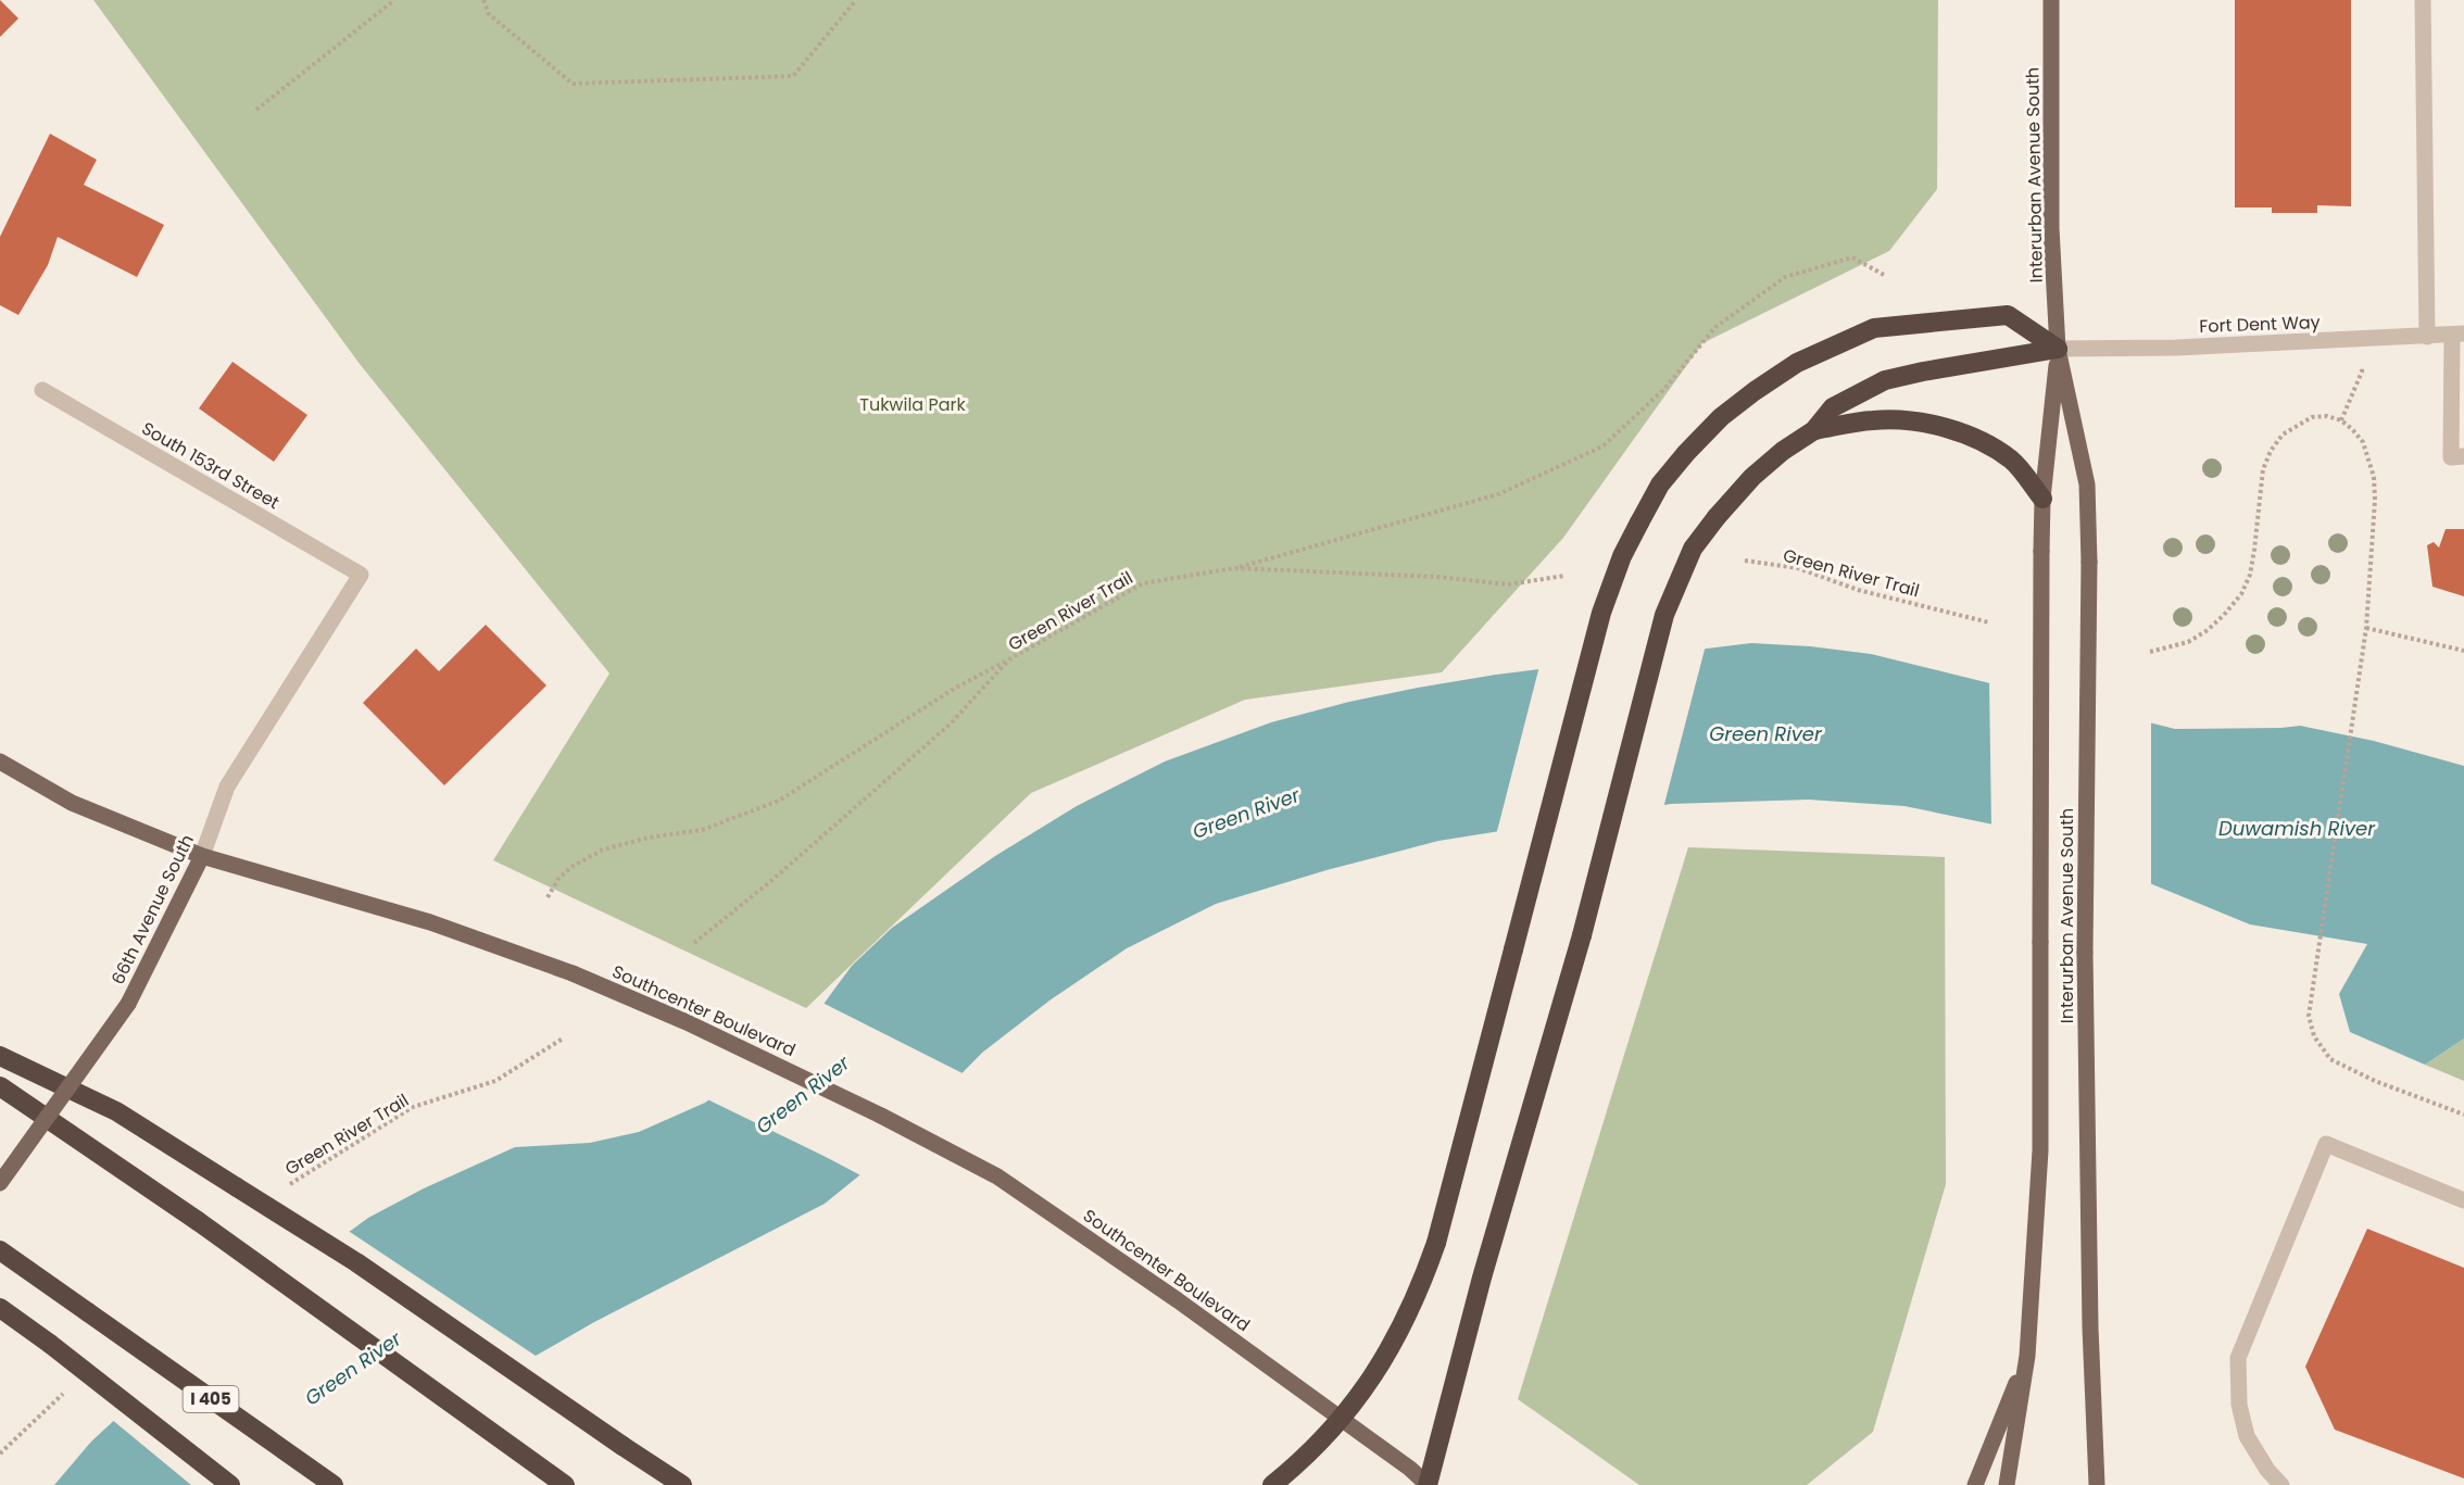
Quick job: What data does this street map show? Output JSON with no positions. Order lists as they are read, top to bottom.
{
  "streets": {
    "highway": ["I 405"],
    "main road": ["Interurban Avenue South", "66th Avenue South", "Southcenter Boulevard"],
    "street": ["Fort Dent Way", "South 153rd Street"],
    "path": ["Green River Trail"]
  },
  "crossings": [
    ["Interurban Avenue South", "Fort Dent Way"],
    ["South 153rd Street", "66th Avenue South"],
    ["66th Avenue South", "Southcenter Boulevard"]
  ],
  "water": ["Green River", "Duwamish River"],
  "parks": ["Tukwila Park"]
}
